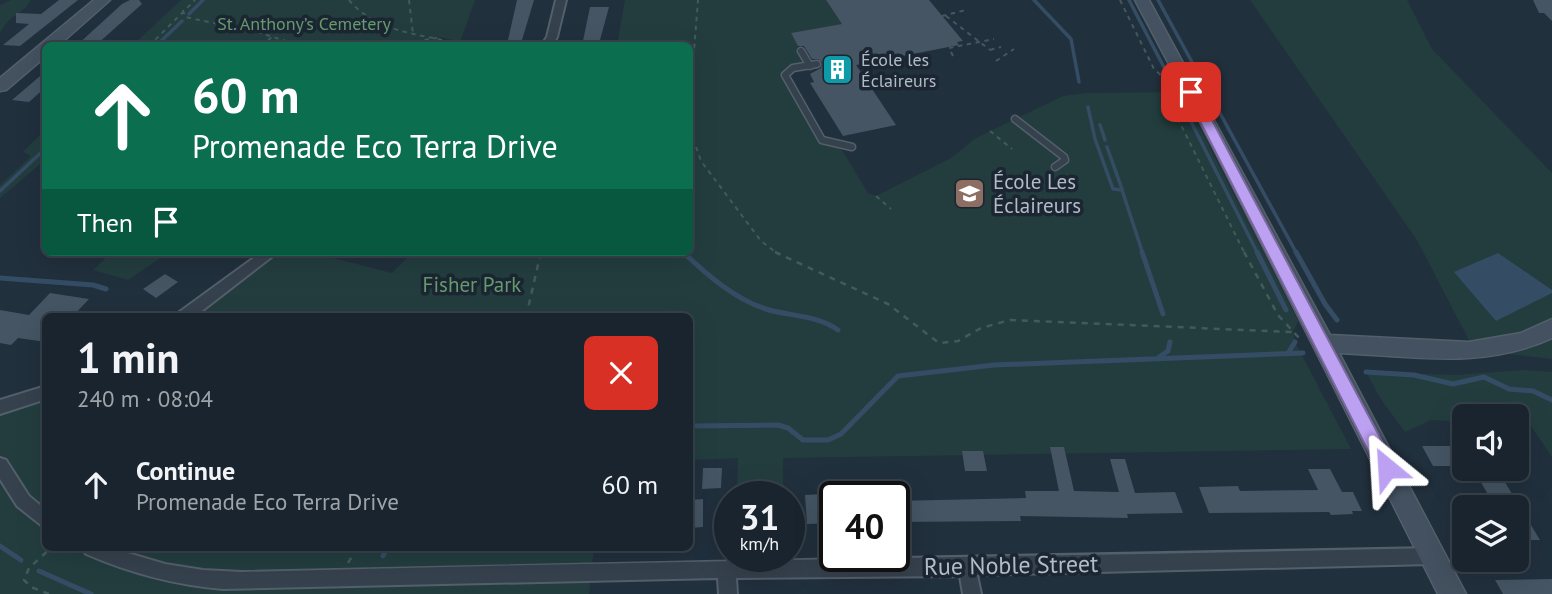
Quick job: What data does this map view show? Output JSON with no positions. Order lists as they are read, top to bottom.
{
  "streets": {
    "street": ["Rue Noble Street"]
  },
  "parks": ["St. Anthony’s Cemetery", "Fisher Park"],
  "places": {
    "building": ["École les Éclaireurs"],
    "school or university": ["École Les Éclaireurs"]
  },
  "page": {
    "turn": ["60 m", "Promenade Eco Terra Drive"],
    "then": "Then",
    "heading": ["1 min", "240 m · 08:04"],
    "list": [
      {
        "name": "Continue",
        "note": "Promenade Eco Terra Drive",
        "value": "60 m"
      }
    ],
    "speed": "31 km/h",
    "limit": "40"
  }
}
